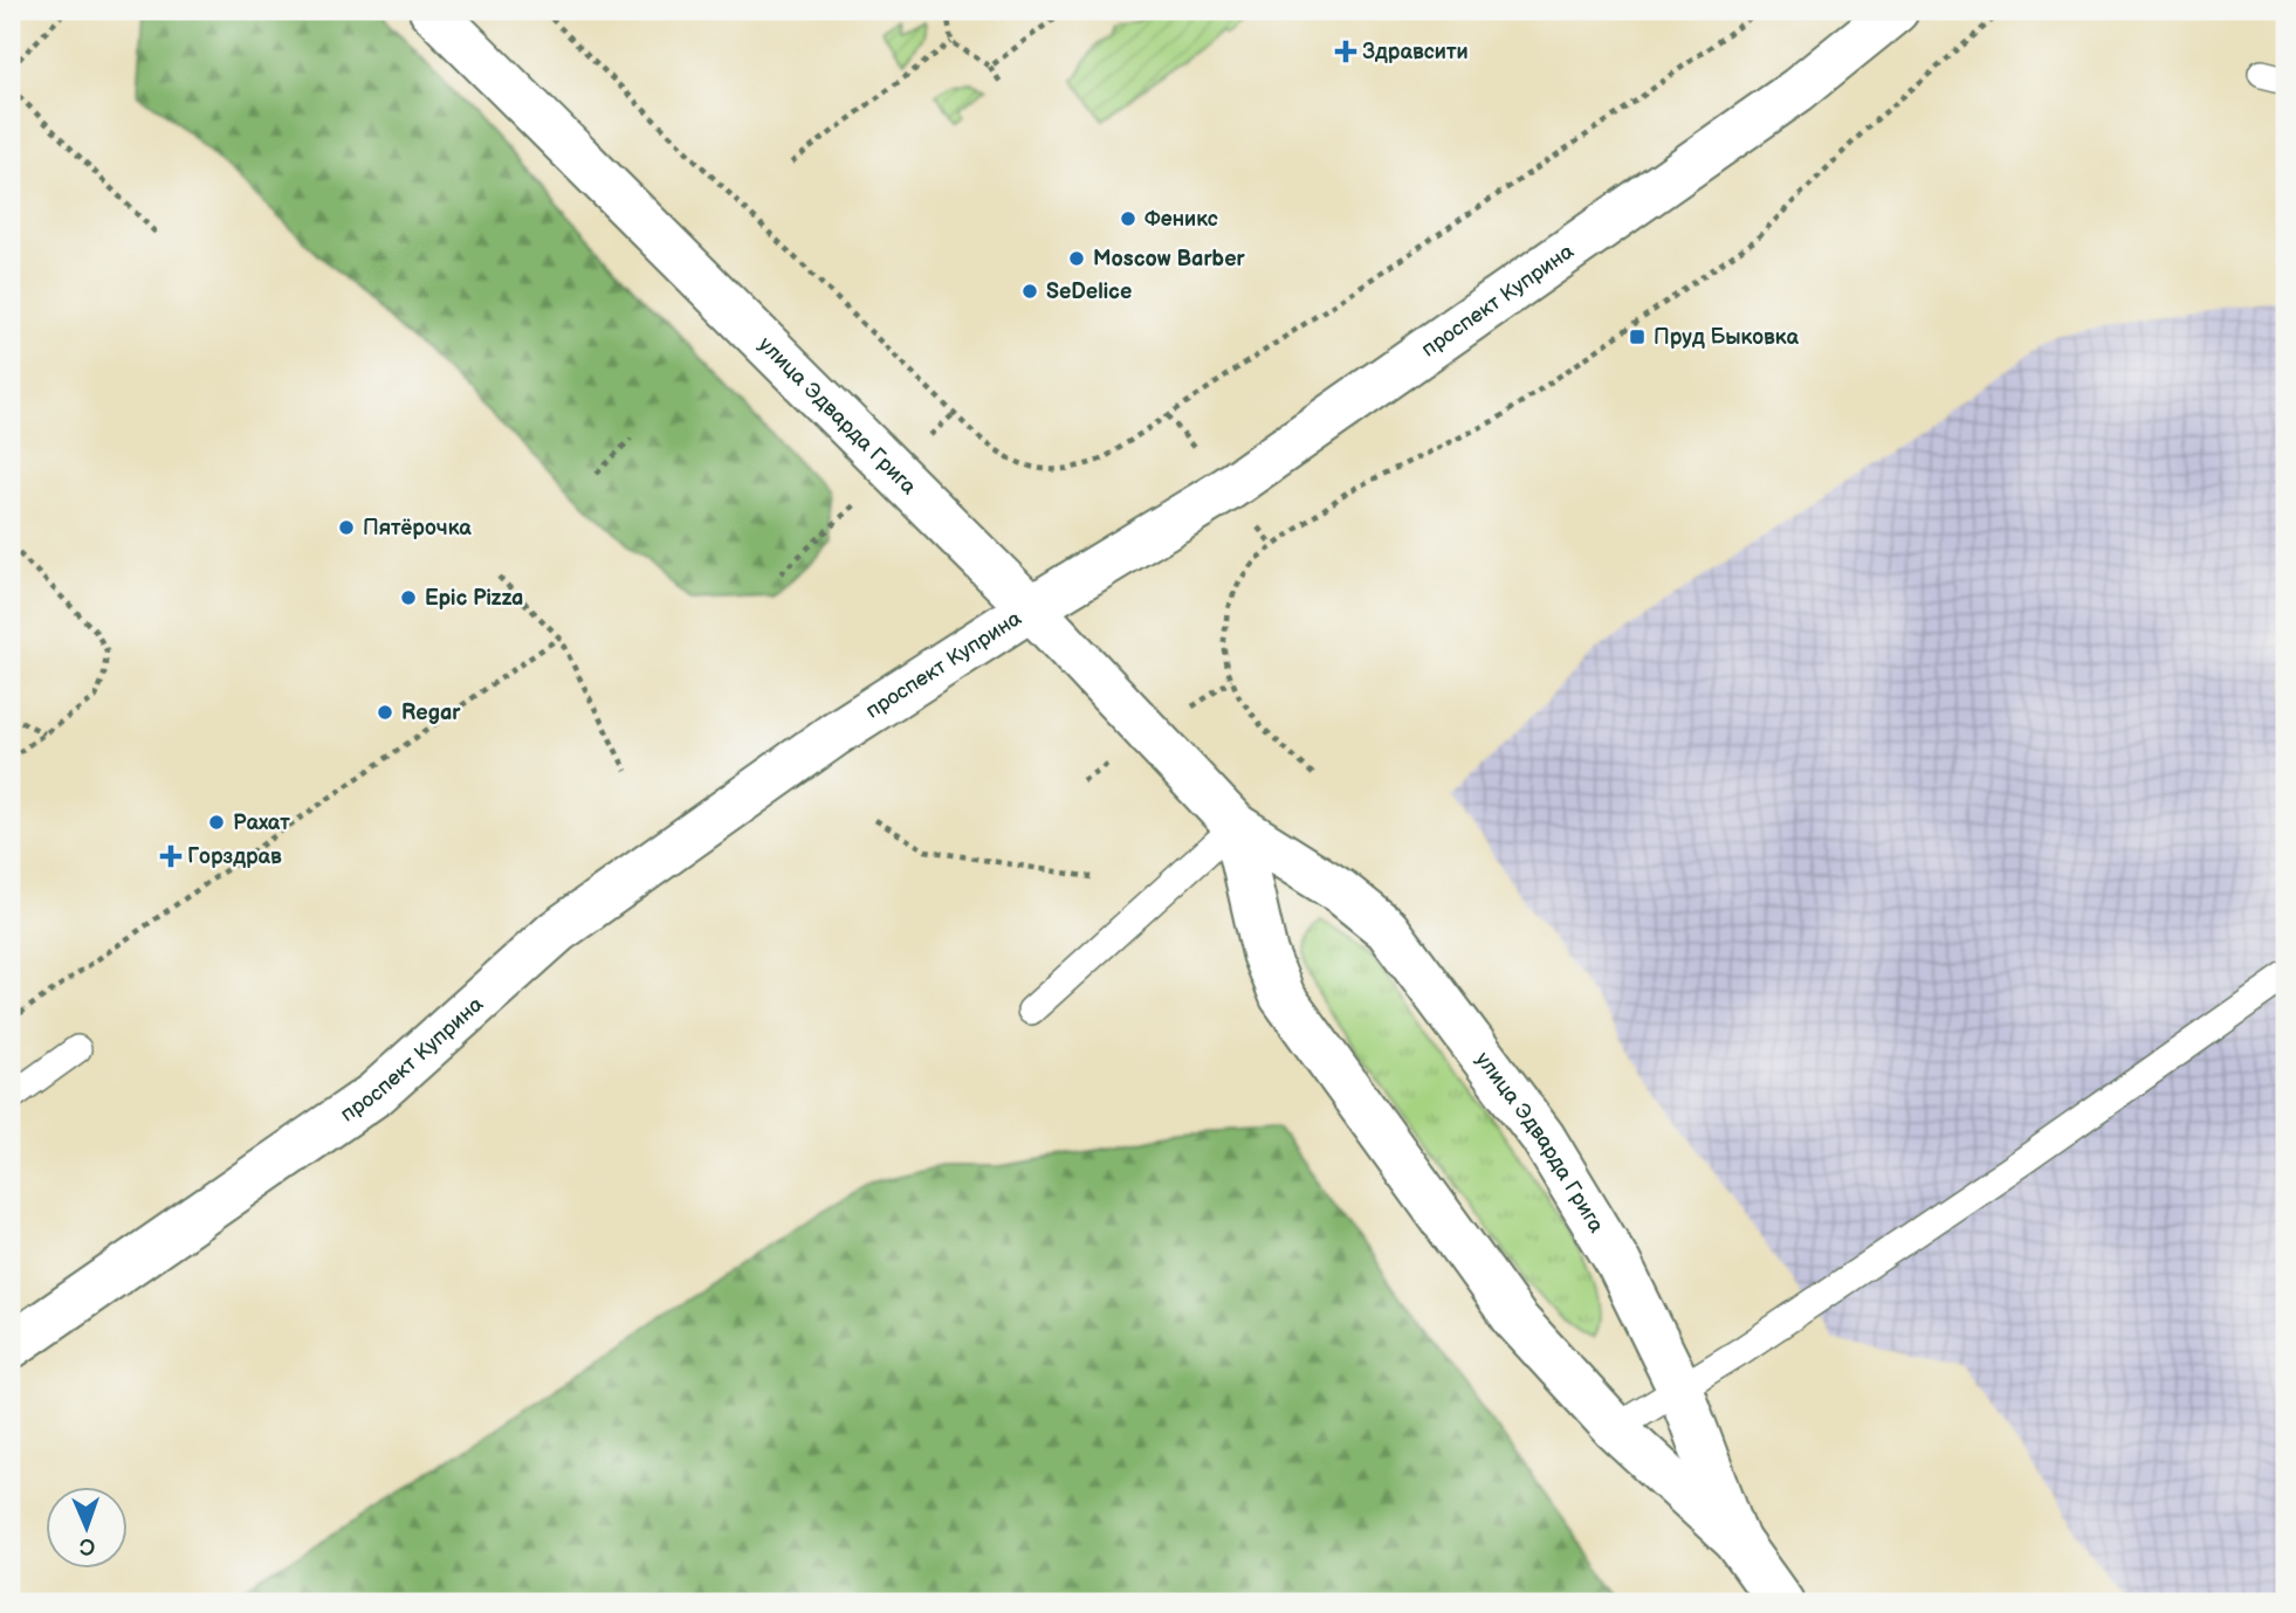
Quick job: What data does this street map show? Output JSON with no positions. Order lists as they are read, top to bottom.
{
  "streets": {
    "street": ["проспект Куприна", "улица Эдварда Грига"]
  },
  "crossings": [
    ["проспект Куприна", "улица Эдварда Грига"]
  ],
  "places": {
    "health": ["Здравсити", "Горздрав"],
    "other": [
      "Феникс",
      "Moscow Barber",
      "SeDelice",
      "Пятёрочка",
      "Epic Pizza",
      "Regar",
      "Рахат"
    ],
    "transit": ["Пруд Быковка"]
  },
  "north": "bottom"
}
